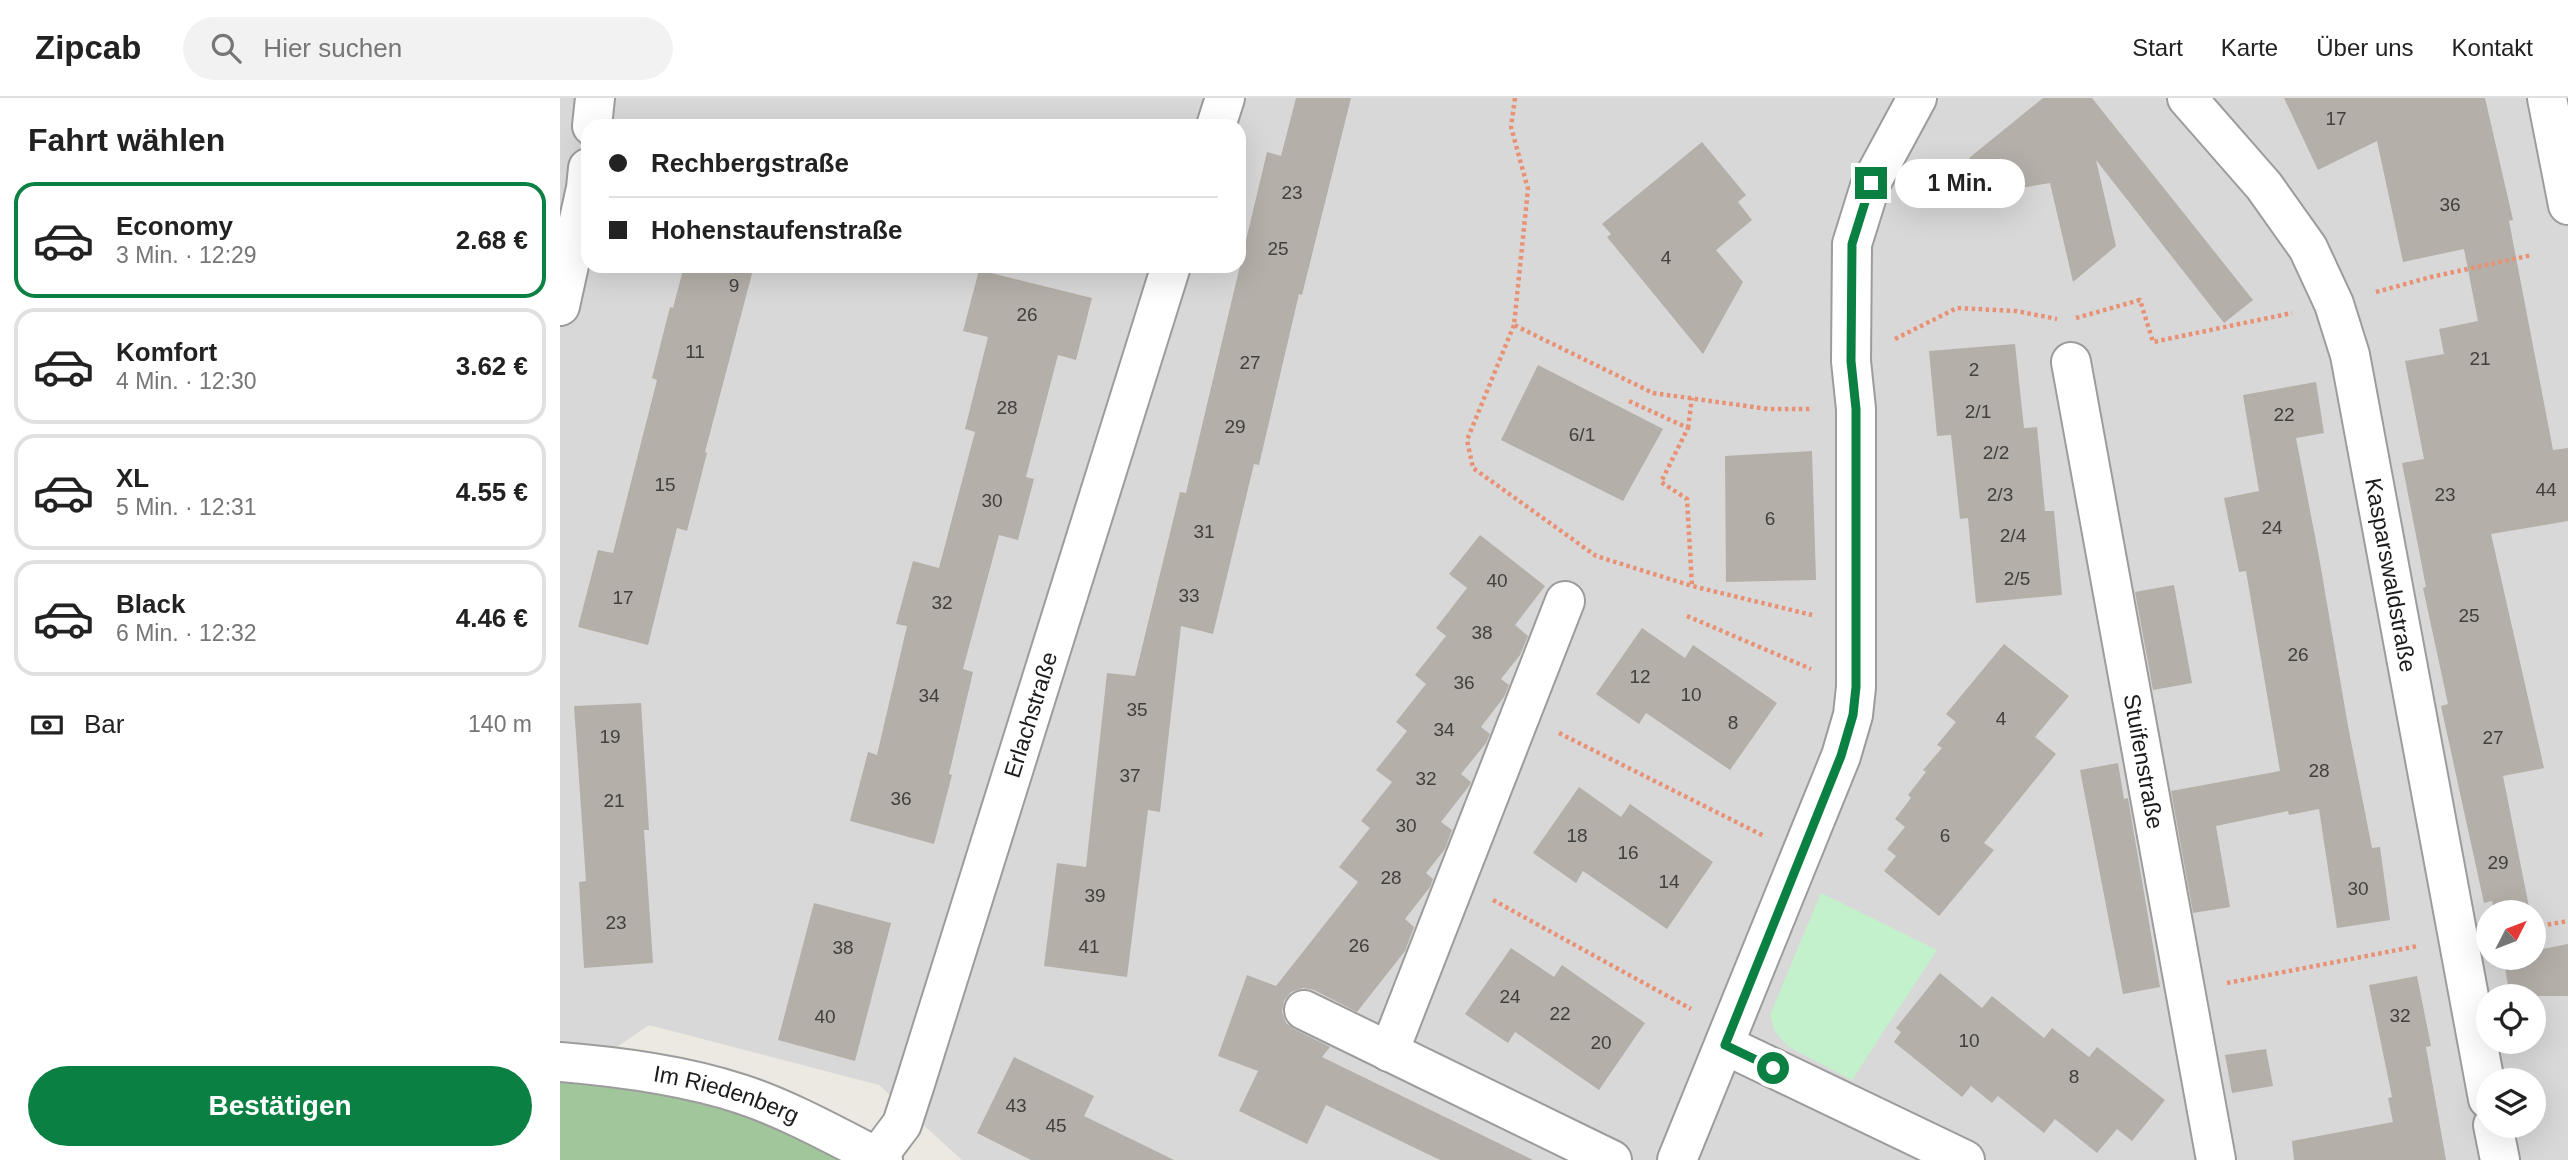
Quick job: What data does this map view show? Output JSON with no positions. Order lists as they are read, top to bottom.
{
  "streets": {
    "street": [
      "Kasparswaldstraße",
      "Erlachstraße",
      "Stuifenstraße",
      "Im Riedenberg"
    ]
  },
  "crossings": [
    ["Erlachstraße", "Im Riedenberg"]
  ],
  "house_numbers": [
    "17",
    "23",
    "36",
    "25",
    "4",
    "9",
    "26",
    "11",
    "21",
    "27",
    "2",
    "28",
    "2/1",
    "22",
    "29",
    "6/1",
    "2/2",
    "15",
    "44",
    "2/3",
    "23",
    "30",
    "6",
    "24",
    "31",
    "2/4",
    "2/5",
    "40",
    "33",
    "17",
    "32",
    "25",
    "38",
    "26",
    "12",
    "36",
    "10",
    "34",
    "35",
    "4",
    "8",
    "34",
    "19",
    "27",
    "28",
    "37",
    "32",
    "36",
    "21",
    "30",
    "18",
    "6",
    "16",
    "29",
    "28",
    "14",
    "30",
    "39",
    "23",
    "26",
    "41",
    "38",
    "24",
    "22",
    "32",
    "40",
    "10",
    "20",
    "8",
    "43",
    "45"
  ],
  "north": "top right",
  "page": {
    "header": "Zipcab",
    "search": "Hier suchen",
    "nav": [
      "Start",
      "Karte",
      "Über uns",
      "Kontakt"
    ],
    "heading": "Fahrt wählen",
    "banner": ["Rechbergstraße", "Hohenstaufenstraße"],
    "bubble": "1 Min.",
    "list": [
      {
        "name": "Economy",
        "note": "3 Min. · 12:29",
        "value": "2.68 €"
      },
      {
        "name": "Komfort",
        "note": "4 Min. · 12:30",
        "value": "3.62 €"
      },
      {
        "name": "XL",
        "note": "5 Min. · 12:31",
        "value": "4.55 €"
      },
      {
        "name": "Black",
        "note": "6 Min. · 12:32",
        "value": "4.46 €"
      }
    ],
    "pay": ["Bar", "140 m"],
    "buttons": "Bestätigen"
  }
}
